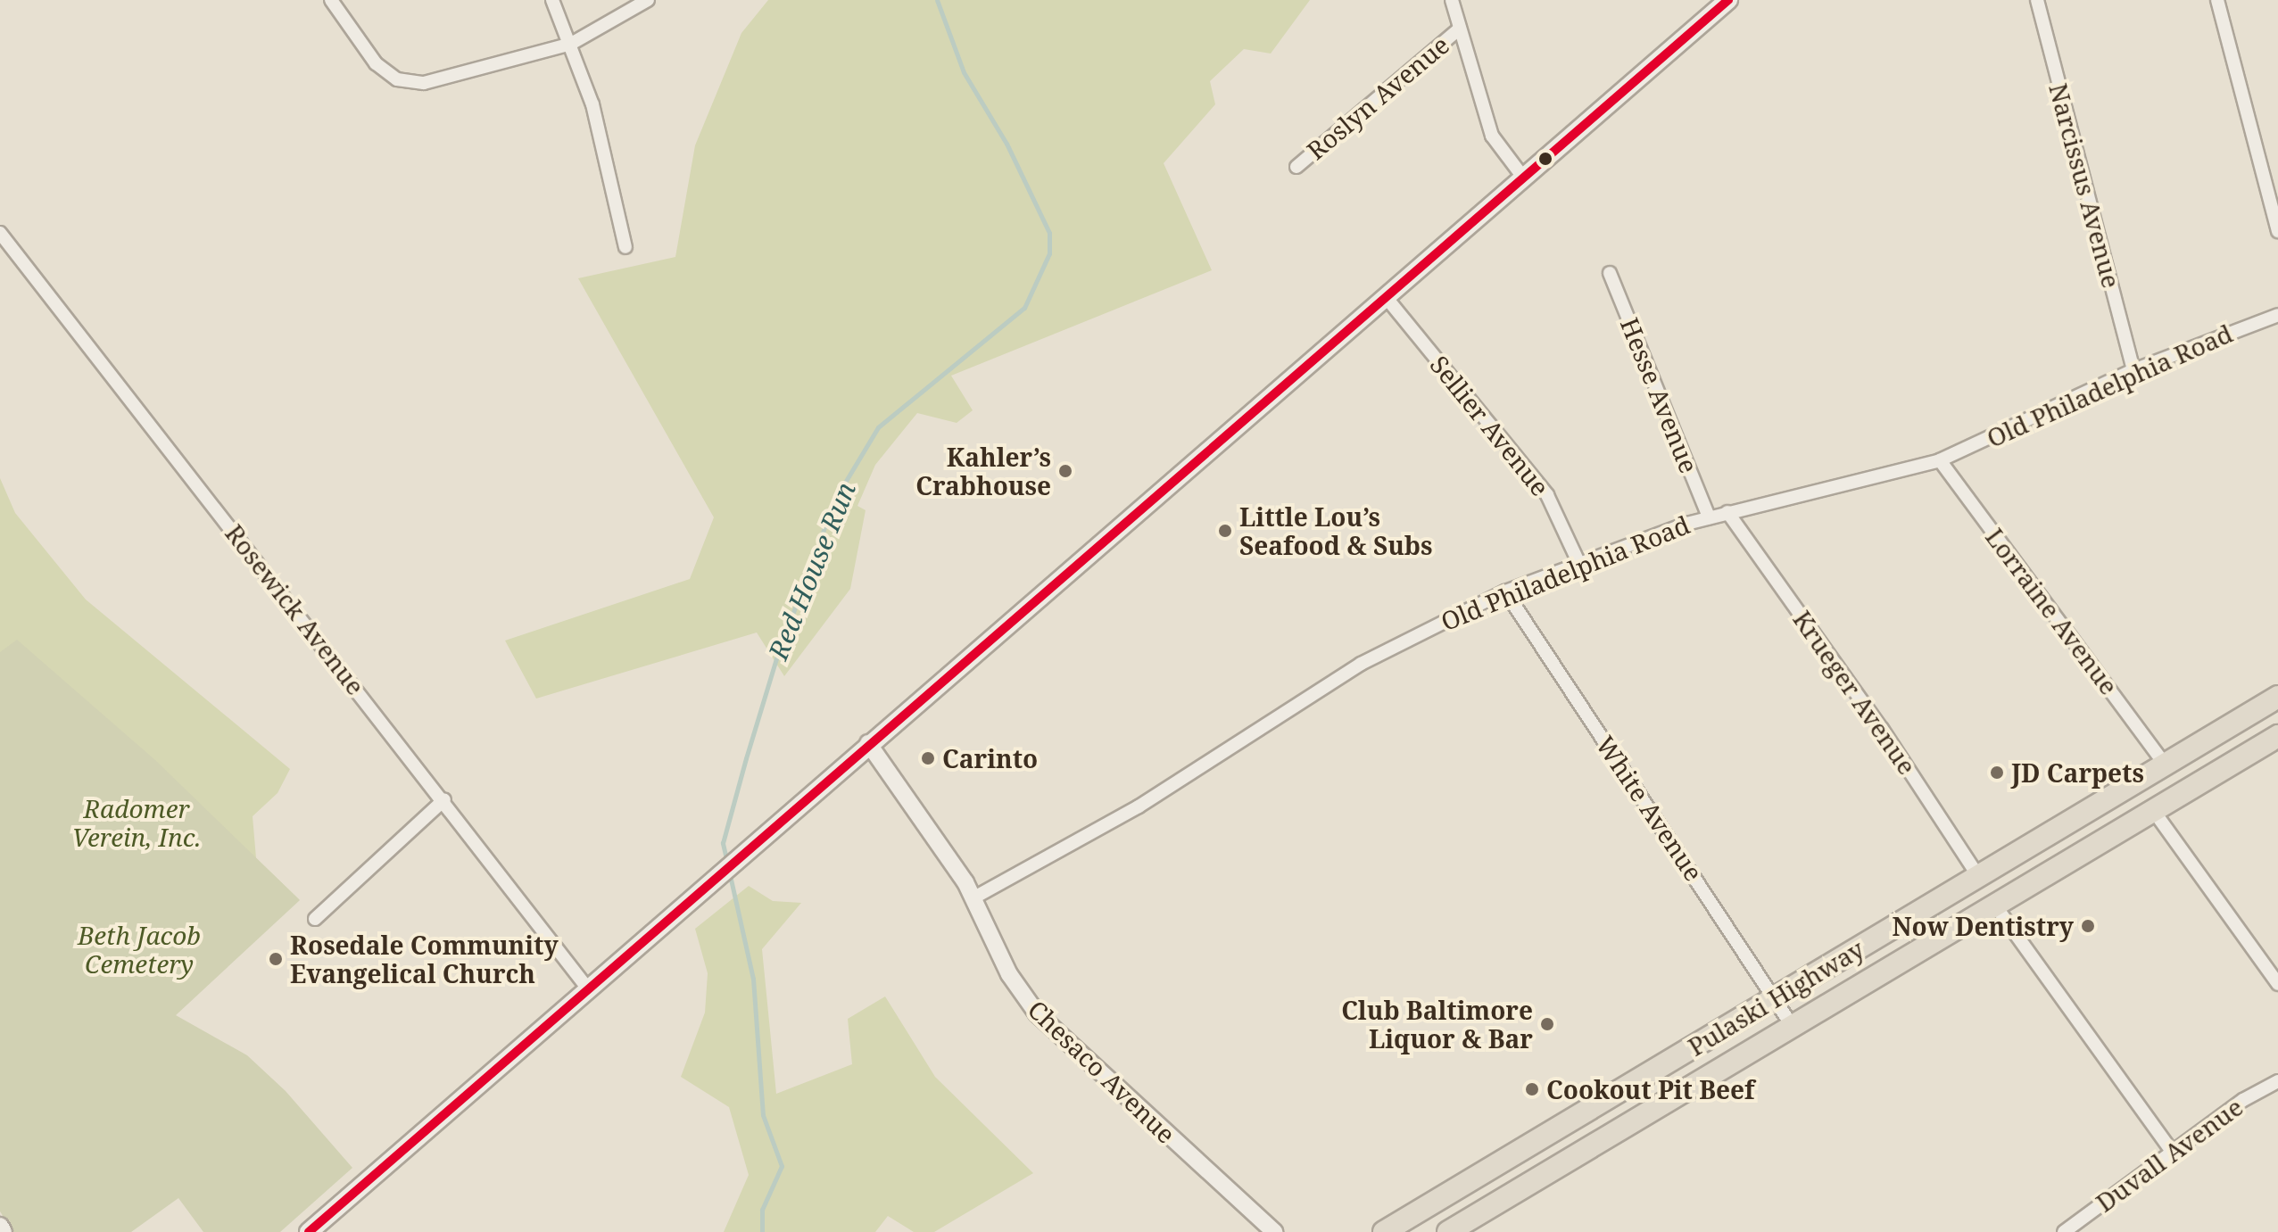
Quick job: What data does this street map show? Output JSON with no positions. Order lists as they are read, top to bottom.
{
  "streets": {
    "highway": ["Pulaski Highway"],
    "street": [
      "Roslyn Avenue",
      "Narcissus Avenue",
      "Old Philadelphia Road",
      "Hesse Avenue",
      "Sellier Avenue",
      "Rosewick Avenue",
      "Lorraine Avenue",
      "Krueger Avenue",
      "White Avenue",
      "Chesaco Avenue",
      "Duvall Avenue"
    ]
  },
  "crossings": [
    ["Narcissus Avenue", "Old Philadelphia Road"],
    ["Old Philadelphia Road", "Hesse Avenue"],
    ["Old Philadelphia Road", "Sellier Avenue"],
    ["Old Philadelphia Road", "Lorraine Avenue"],
    ["Old Philadelphia Road", "Krueger Avenue"],
    ["Old Philadelphia Road", "White Avenue"],
    ["Old Philadelphia Road", "Chesaco Avenue"],
    ["Lorraine Avenue", "Pulaski Highway"],
    ["Krueger Avenue", "Pulaski Highway"],
    ["White Avenue", "Pulaski Highway"]
  ],
  "water": ["Red House Run"],
  "parks": ["Radomer Verein, Inc.", "Beth Jacob Cemetery"],
  "places": [
    "Kahler’s Crabhouse",
    "Little Lou’s Seafood & Subs",
    "Carinto",
    "JD Carpets",
    "Now Dentistry",
    "Rosedale Community Evangelical Church",
    "Club Baltimore Liquor & Bar",
    "Cookout Pit Beef"
  ]
}
